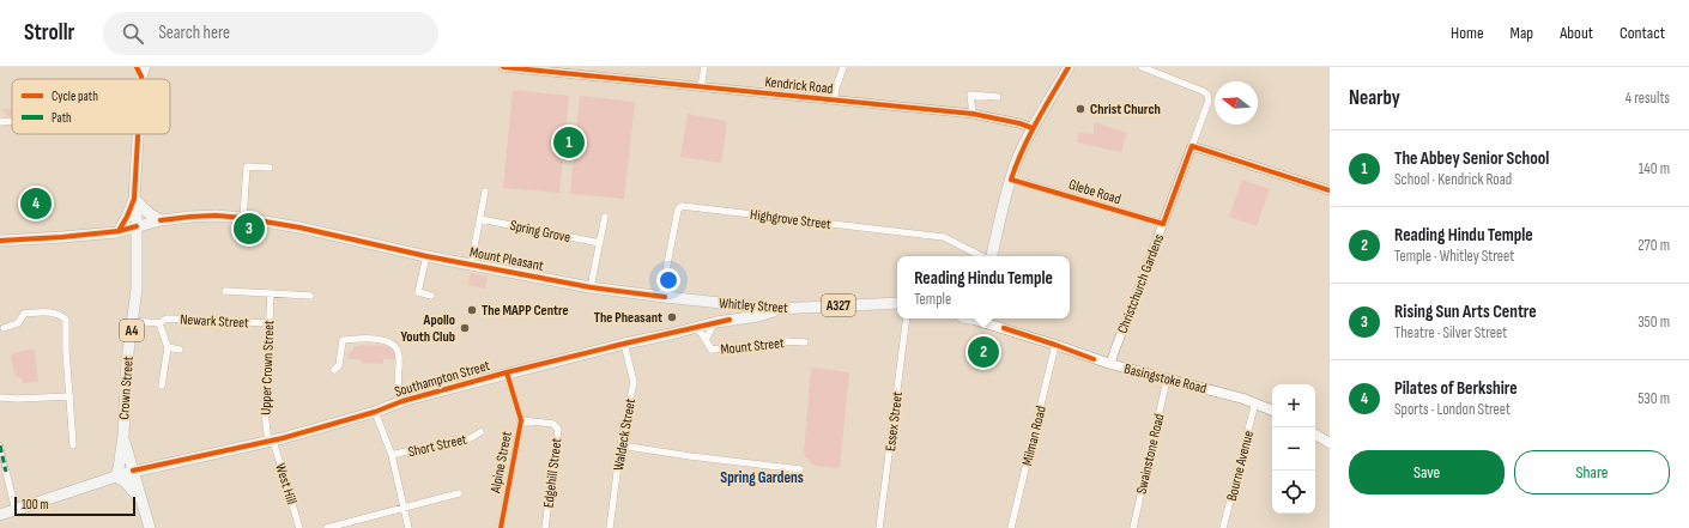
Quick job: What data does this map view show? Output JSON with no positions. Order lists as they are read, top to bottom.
{
  "streets": {
    "main road": [
      "Mount Pleasant",
      "Whitley Street",
      "A327",
      "A4",
      "Southampton Street",
      "Basingstoke Road",
      "Crown Street"
    ],
    "street": [
      "Kendrick Road",
      "Glebe Road",
      "Highgrove Street",
      "Spring Grove",
      "Christchurch Gardens",
      "Newark Street",
      "Mount Street",
      "Upper Crown Street",
      "Essex Street",
      "Waldeck Street",
      "Milman Road",
      "Short Street",
      "Swainstone Road",
      "Alpine Street",
      "Bourne Avenue",
      "Edgehill Street",
      "West Hill"
    ]
  },
  "crossings": [
    ["Glebe Road", "Christchurch Gardens"],
    ["Highgrove Street", "Mount Pleasant"],
    ["Highgrove Street", "Whitley Street"],
    ["Mount Pleasant", "Whitley Street"],
    ["Mount Pleasant", "A327"],
    ["Christchurch Gardens", "Basingstoke Road"],
    ["Whitley Street", "Southampton Street"],
    ["A327", "A4"],
    ["A327", "Crown Street"],
    ["Newark Street", "Upper Crown Street"],
    ["Newark Street", "Crown Street"],
    ["A4", "Southampton Street"],
    ["A4", "Crown Street"],
    ["Mount Street", "Southampton Street"],
    ["Upper Crown Street", "Southampton Street"],
    ["Upper Crown Street", "West Hill"],
    ["Southampton Street", "Crown Street"],
    ["Southampton Street", "Waldeck Street"],
    ["Southampton Street", "Alpine Street"],
    ["Southampton Street", "West Hill"],
    ["Basingstoke Road", "Milman Road"],
    ["Basingstoke Road", "Swainstone Road"],
    ["Basingstoke Road", "Bourne Avenue"],
    ["Alpine Street", "Edgehill Street"]
  ],
  "districts": ["Spring Gardens"],
  "places": [
    "Christ Church",
    "The MAPP Centre",
    "The Pheasant",
    "Apollo Youth Club"
  ],
  "legend": ["Cycle path", "Path"],
  "scale_bar": "100 m",
  "north": "left",
  "page": {
    "header": "Strollr",
    "search": "Search here",
    "nav": [
      "Home",
      "Map",
      "About",
      "Contact"
    ],
    "heading": ["Nearby", "4 results"],
    "pins": [
      "1",
      "4",
      "3",
      "2"
    ],
    "list": [
      {
        "mark": "1",
        "name": "The Abbey Senior School",
        "note": "School · Kendrick Road",
        "value": "140 m"
      },
      {
        "mark": "2",
        "name": "Reading Hindu Temple",
        "note": "Temple · Whitley Street",
        "value": "270 m"
      },
      {
        "mark": "3",
        "name": "Rising Sun Arts Centre",
        "note": "Theatre · Silver Street",
        "value": "350 m"
      },
      {
        "mark": "4",
        "name": "Pilates of Berkshire",
        "note": "Sports · London Street",
        "value": "530 m"
      }
    ],
    "popup": ["Reading Hindu Temple", "Temple"],
    "map_buttons": ["+", "−"],
    "buttons": ["Save", "Share"],
    "scale": "100 m"
  }
}
